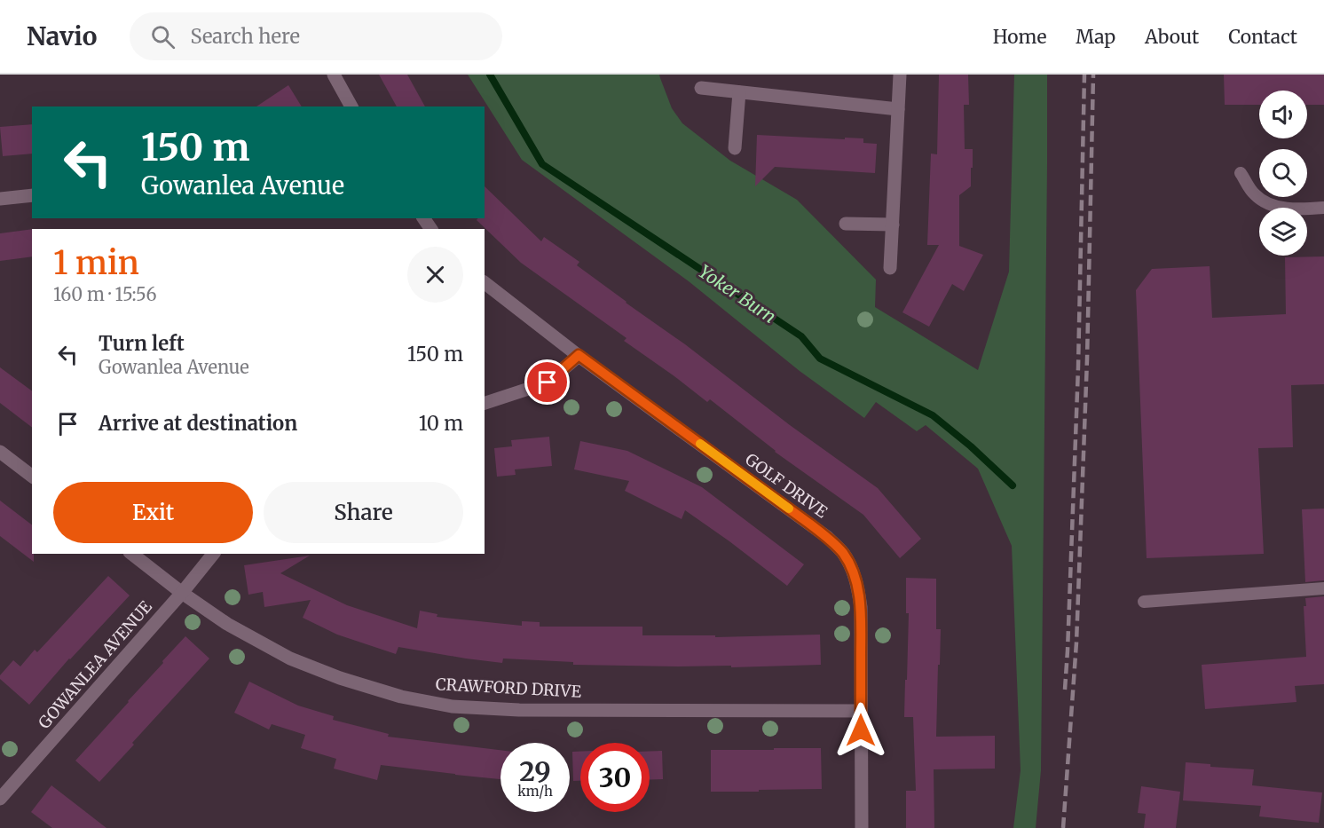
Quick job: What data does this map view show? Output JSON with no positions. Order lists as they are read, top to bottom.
{
  "streets": {
    "street": ["GOLF DRIVE", "GOWANLEA AVENUE", "CRAWFORD DRIVE"]
  },
  "crossings": [
    ["GOLF DRIVE", "CRAWFORD DRIVE"],
    ["GOWANLEA AVENUE", "CRAWFORD DRIVE"]
  ],
  "water": ["Yoker Burn"],
  "page": {
    "header": "Navio",
    "search": "Search here",
    "nav": [
      "Home",
      "Map",
      "About",
      "Contact"
    ],
    "turn": ["150 m", "Gowanlea Avenue"],
    "heading": ["1 min", "160 m · 15:56"],
    "list": [
      {
        "name": "Turn left",
        "note": "Gowanlea Avenue",
        "value": "150 m"
      },
      {
        "name": "Arrive at destination",
        "value": "10 m"
      }
    ],
    "buttons": ["Exit", "Share"],
    "speed": "29 km/h",
    "limit": "30"
  }
}
